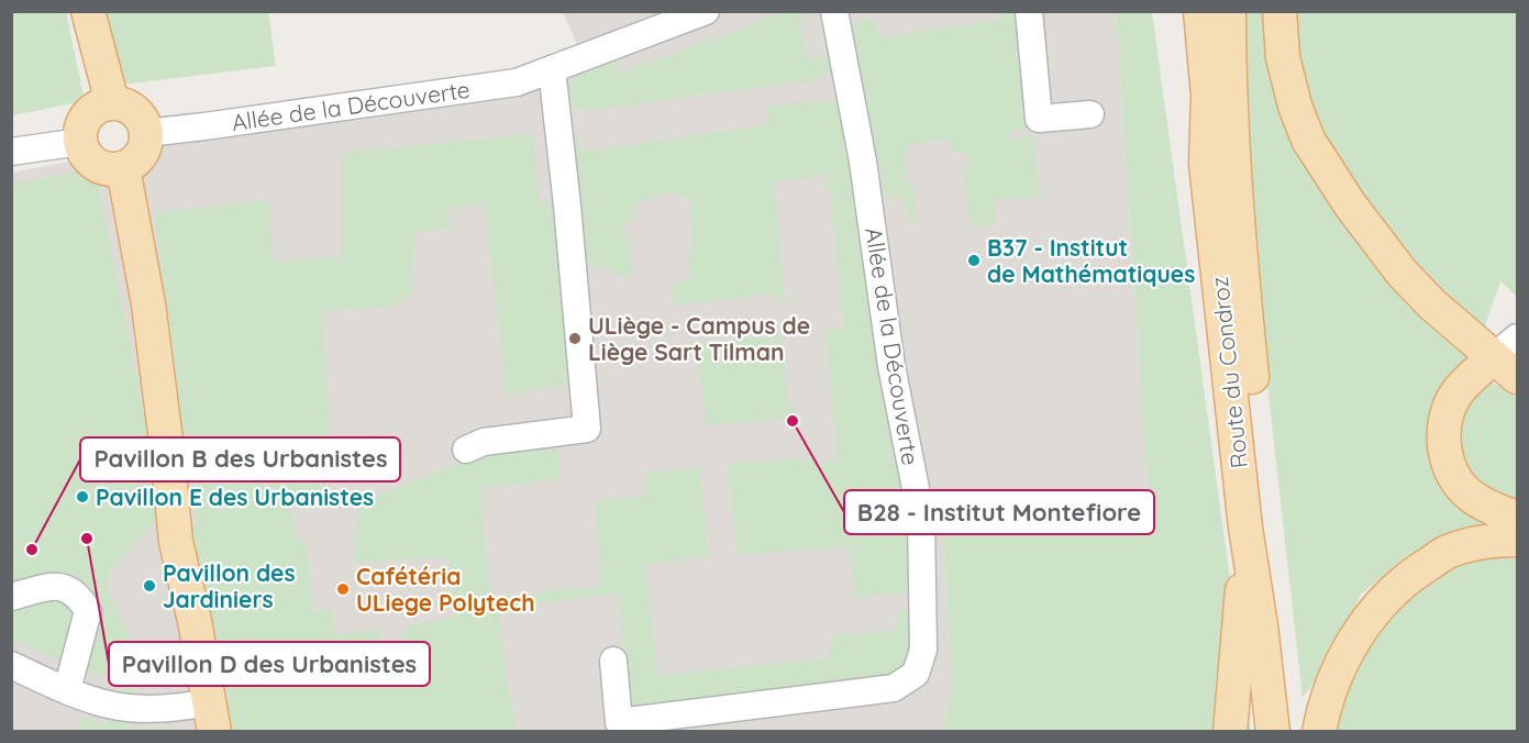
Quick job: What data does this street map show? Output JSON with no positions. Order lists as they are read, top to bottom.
{
  "streets": {
    "main road": ["Route du Condroz"],
    "street": ["Allée de la Découverte"]
  },
  "places": [
    "B37 - Institut de Mathématiques",
    "ULiège - Campus de Liège Sart Tilman",
    "B28 - Institut Montefiore",
    "Pavillon E des Urbanistes",
    "Pavillon D des Urbanistes",
    "Pavillon B des Urbanistes",
    "Pavillon des Jardiniers",
    "Cafétéria ULiege Polytech"
  ]
}
